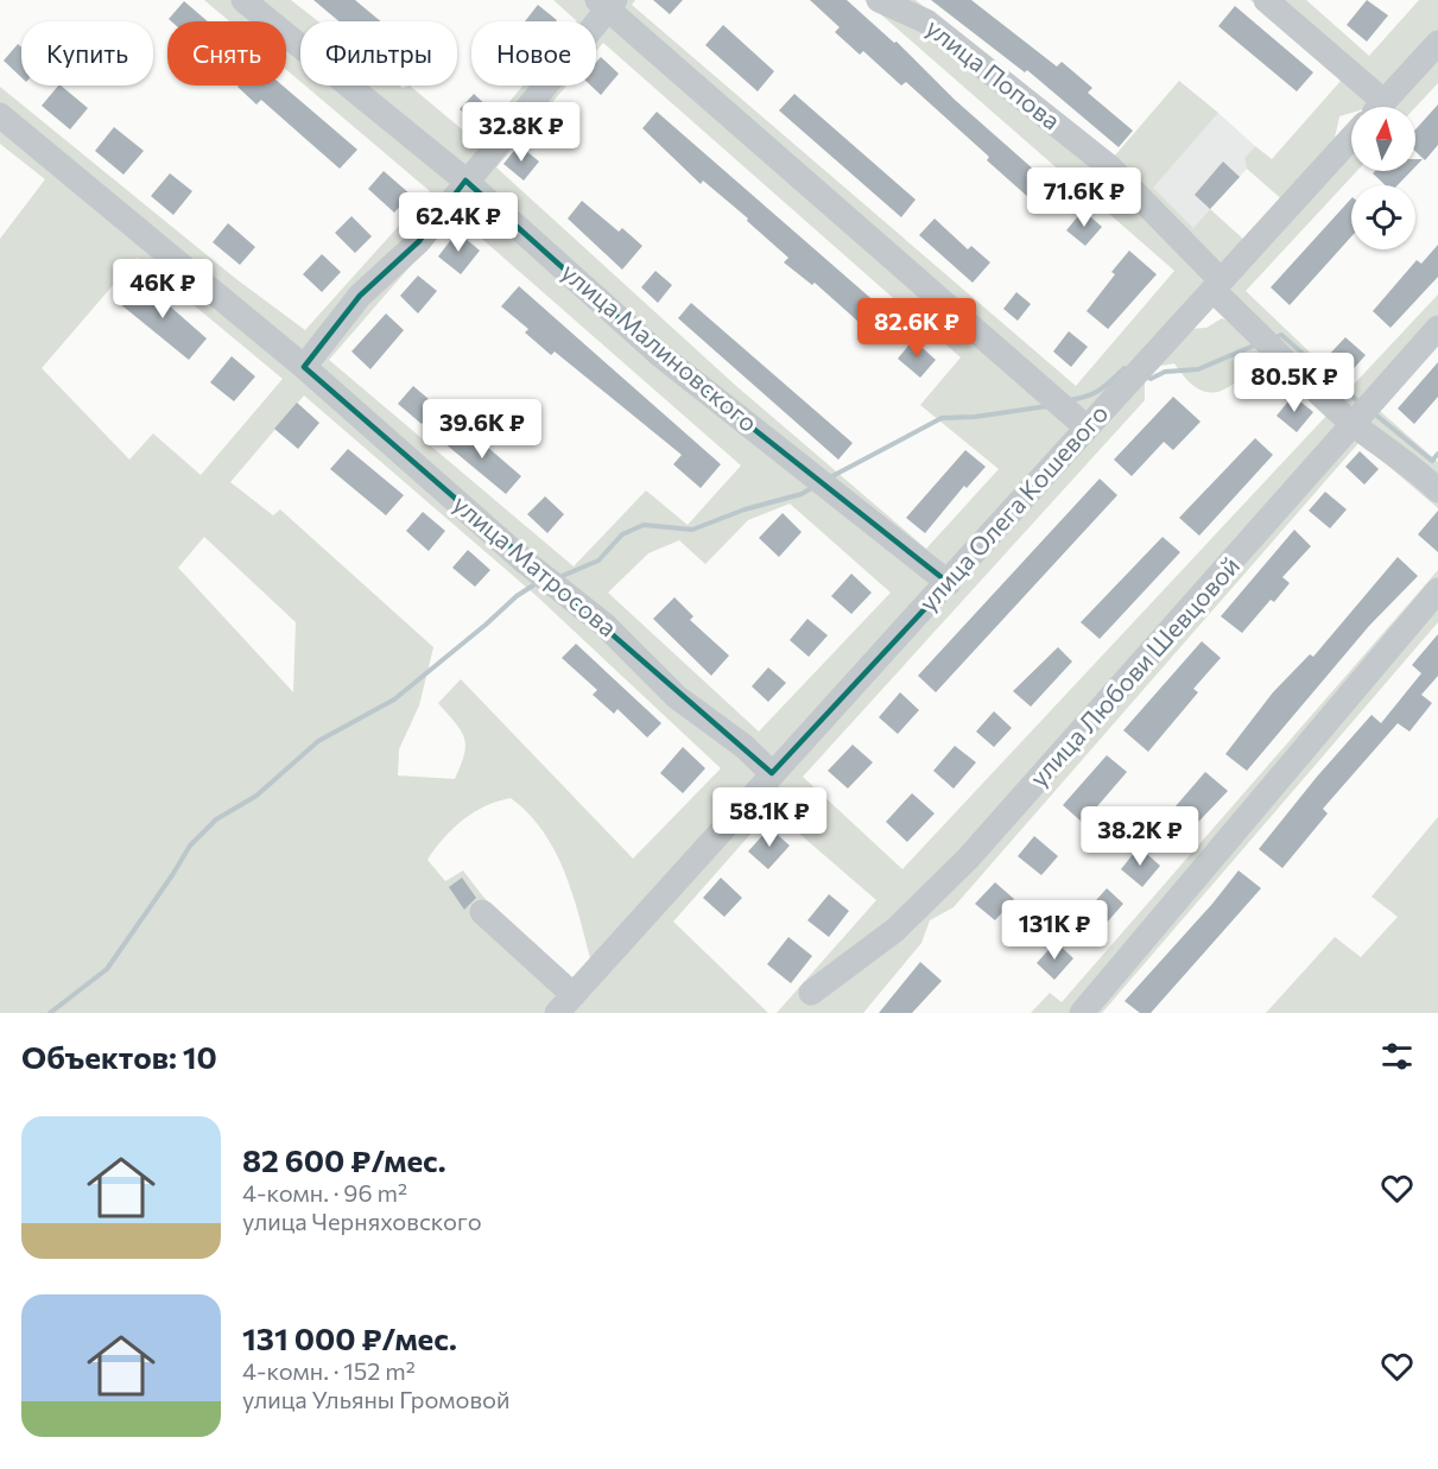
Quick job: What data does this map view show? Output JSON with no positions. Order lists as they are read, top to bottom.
{
  "streets": {
    "street": [
      "улица Попова",
      "улица Малиновского",
      "улица Олега Кошевого",
      "улица Матросова",
      "улица Любови Шевцовой"
    ]
  },
  "crossings": [
    ["улица Попова", "улица Олега Кошевого"],
    ["улица Попова", "улица Любови Шевцовой"],
    ["улица Малиновского", "улица Олега Кошевого"],
    ["улица Олега Кошевого", "улица Матросова"]
  ],
  "north": "top",
  "page": {
    "chip": [
      "Купить",
      "Снять",
      "Фильтры",
      "Новое"
    ],
    "price": [
      "32.8K ₽",
      "71.6K ₽",
      "62.4K ₽",
      "46K ₽",
      "82.6K ₽",
      "80.5K ₽",
      "39.6K ₽",
      "58.1K ₽",
      "38.2K ₽",
      "131K ₽"
    ],
    "heading": "Объектов: 10",
    "list": [
      {
        "name": "82 600 ₽/мес.",
        "note": "4-комн. · 96 m² · улица Черняховского"
      },
      {
        "name": "131 000 ₽/мес.",
        "note": "4-комн. · 152 m² · улица Ульяны Громовой"
      }
    ]
  }
}
